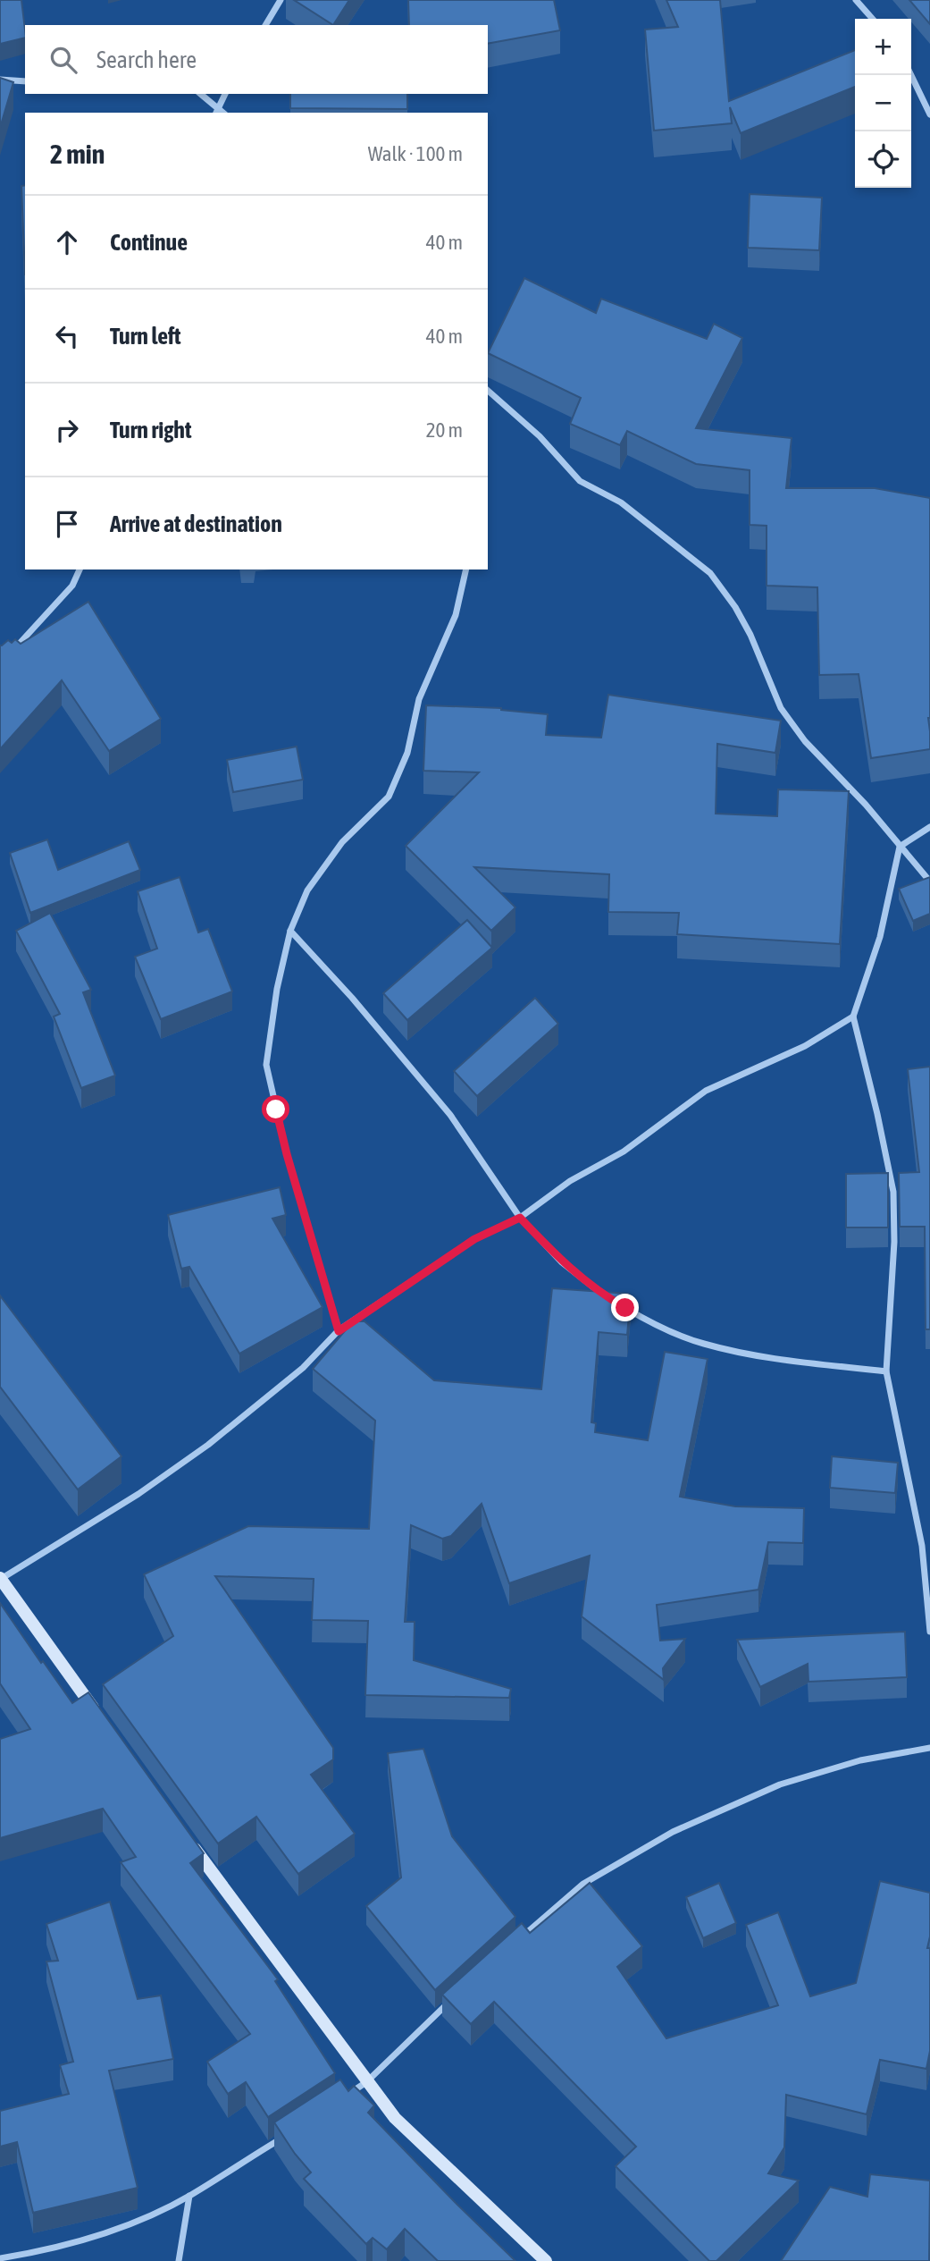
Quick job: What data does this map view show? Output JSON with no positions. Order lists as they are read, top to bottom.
{
  "page": {
    "map_buttons": ["+", "−"],
    "search": "Search here",
    "heading": ["2 min", "Walk · 100 m"],
    "list": [
      ["Continue", "40 m"],
      ["Turn left", "40 m"],
      ["Turn right", "20 m"],
      "Arrive at destination"
    ]
  }
}
